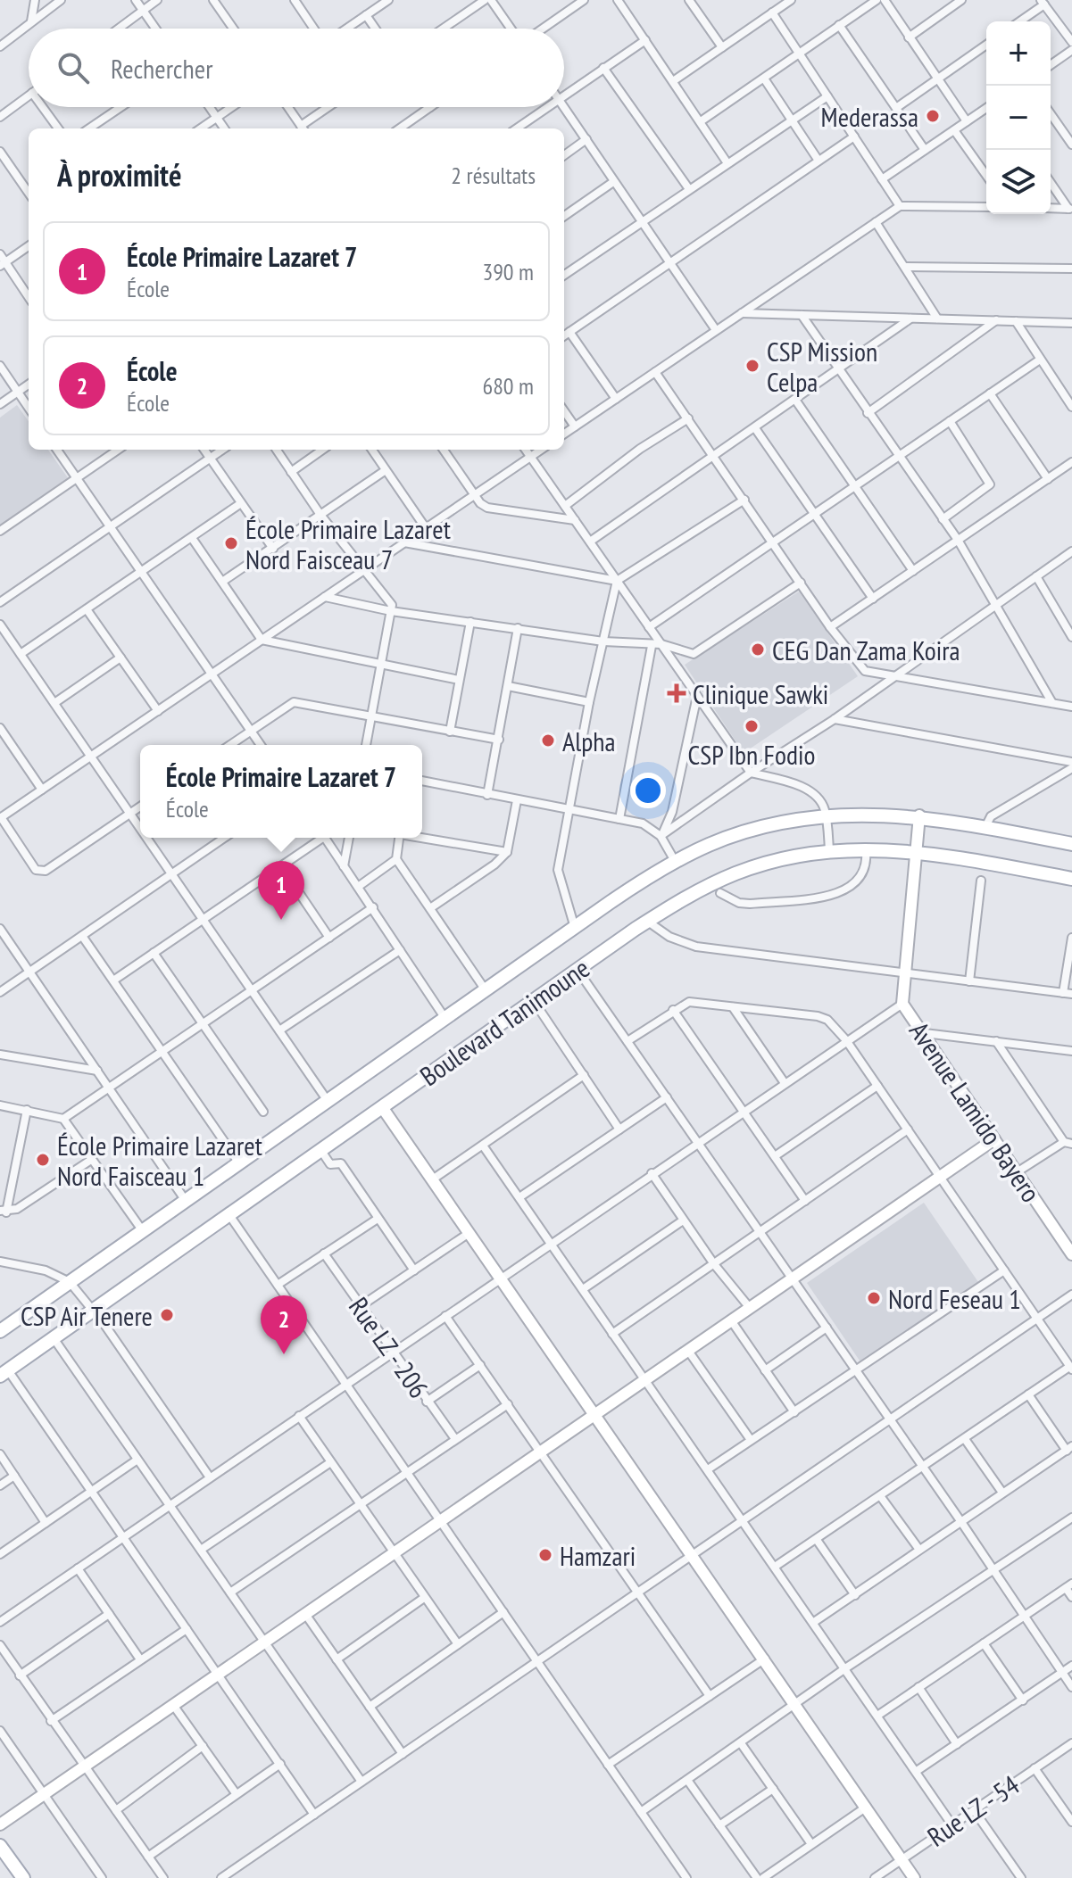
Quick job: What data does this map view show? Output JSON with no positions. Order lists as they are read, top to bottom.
{
  "streets": {
    "main road": ["Boulevard Tanimoune"],
    "street": ["Avenue Lamido Bayero", "Rue LZ - 206", "Rue LZ - 54"]
  },
  "places": {
    "other": [
      "Mederassa",
      "CSP Mission Celpa",
      "École Primaire Lazaret Nord Faisceau 7",
      "CEG Dan Zama Koira",
      "CSP Ibn Fodio",
      "Alpha",
      "École Primaire Lazaret Nord Faisceau 1",
      "Nord Feseau 1",
      "CSP Air Tenere",
      "Hamzari"
    ],
    "health": ["Clinique Sawki"]
  },
  "page": {
    "map_buttons": ["+", "−"],
    "search": "Rechercher",
    "heading": ["À proximité", "2 résultats"],
    "list": [
      {
        "mark": "1",
        "name": "École Primaire Lazaret 7",
        "note": "École",
        "value": "390 m"
      },
      {
        "mark": "2",
        "name": "École",
        "note": "École",
        "value": "680 m"
      }
    ],
    "popup": ["École Primaire Lazaret 7", "École"],
    "pins": ["1", "2"]
  }
}
